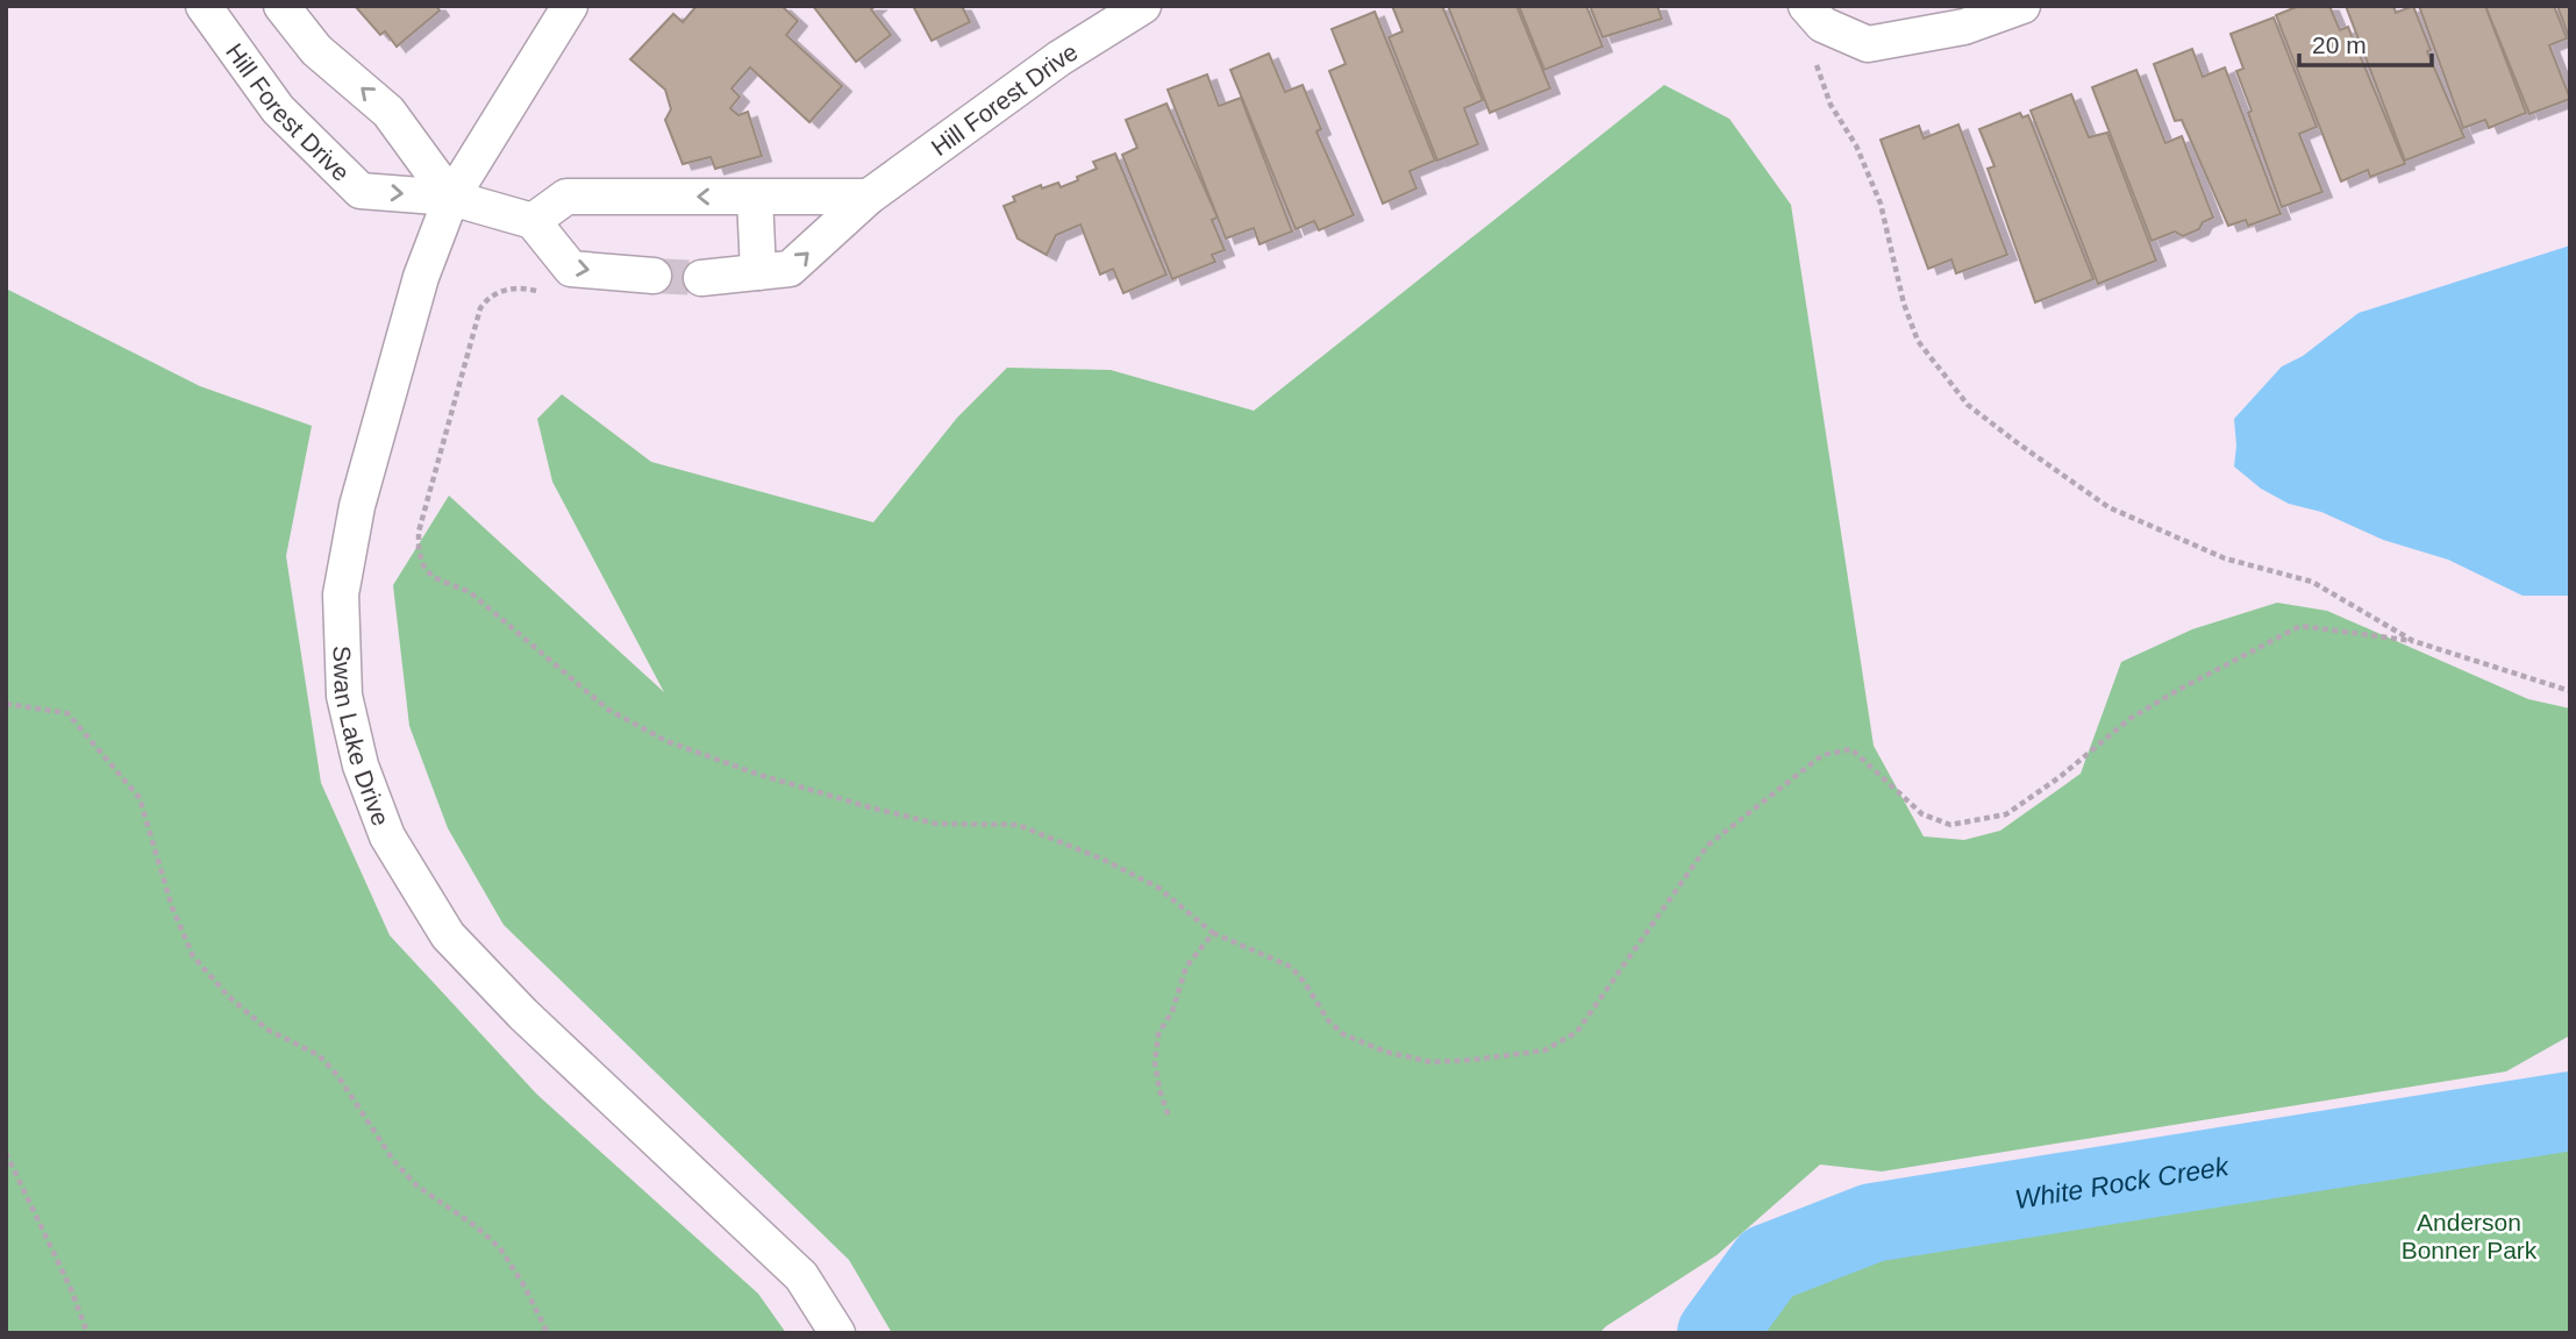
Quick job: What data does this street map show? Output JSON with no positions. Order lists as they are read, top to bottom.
{
  "streets": {
    "street": ["Hill Forest Drive", "Swan Lake Drive"]
  },
  "crossings": [
    ["Hill Forest Drive", "Swan Lake Drive"]
  ],
  "water": ["White Rock Creek"],
  "parks": ["Anderson Bonner Park"],
  "scale_bar": "20 m"
}
